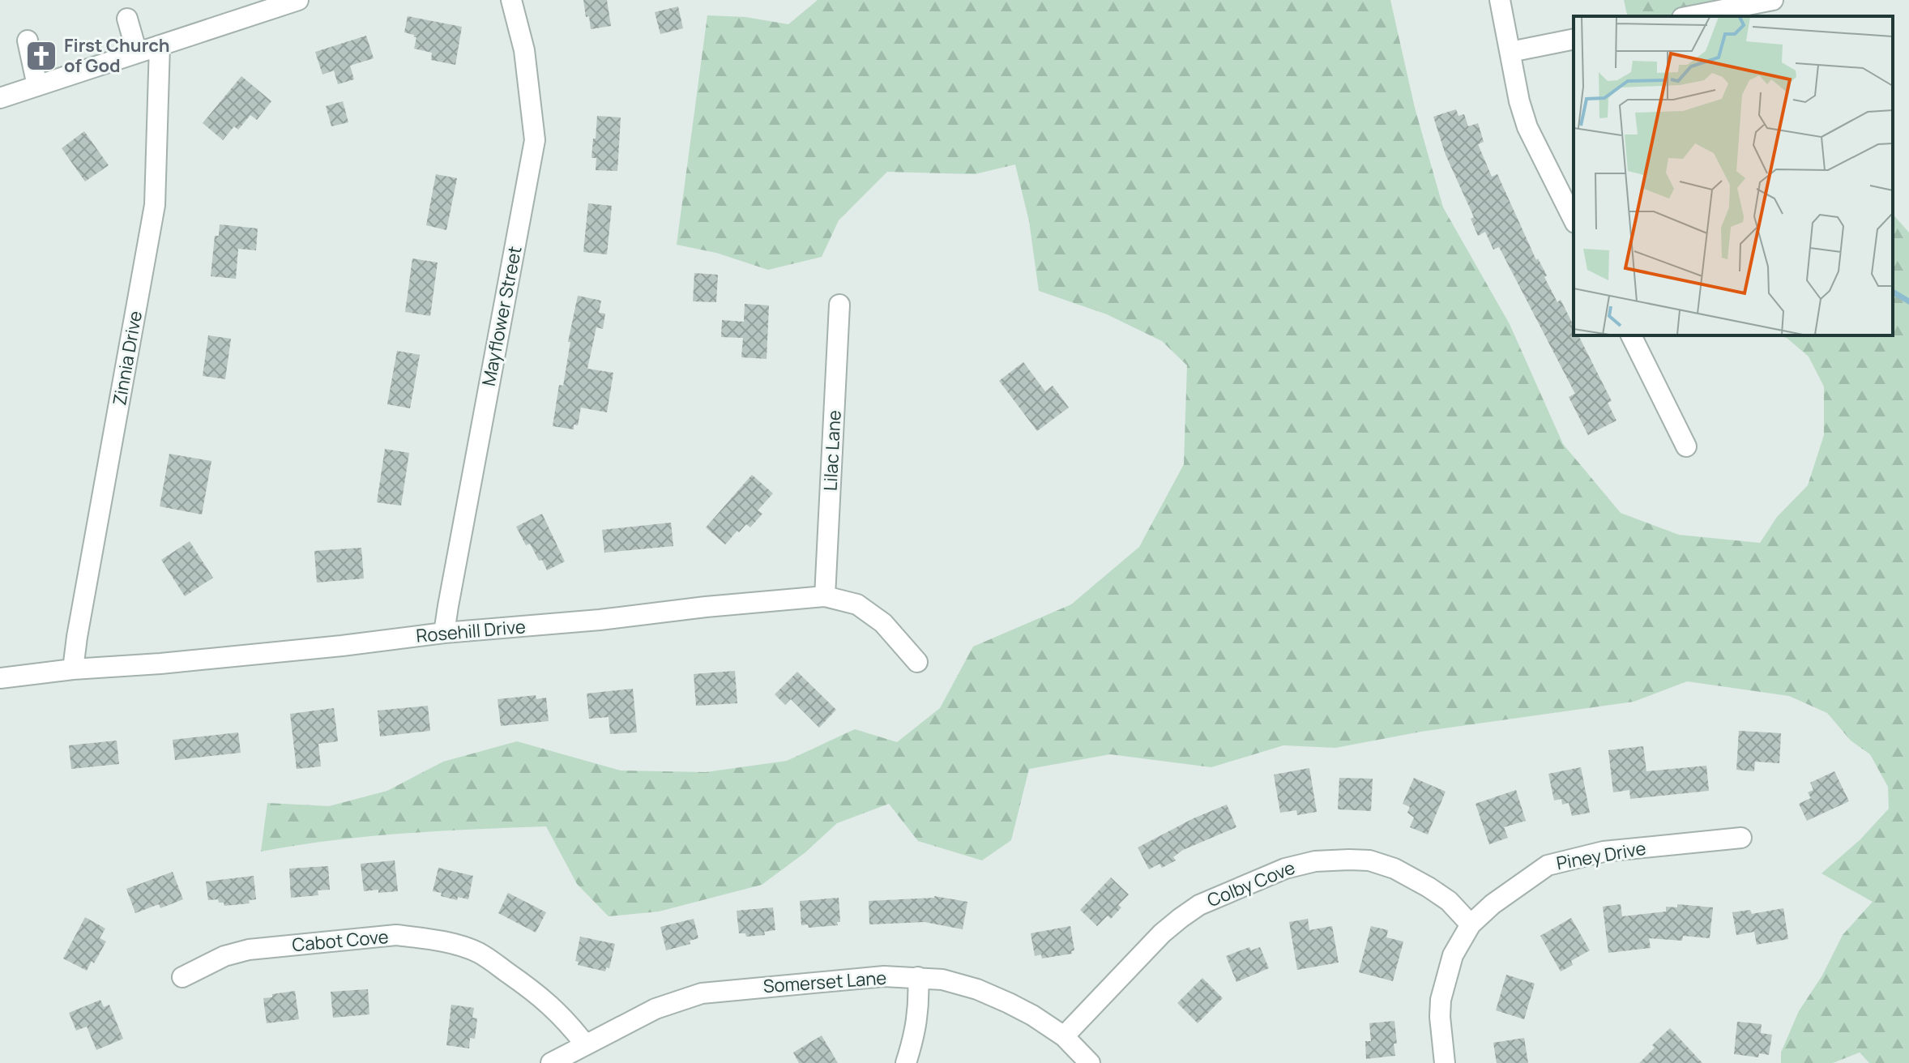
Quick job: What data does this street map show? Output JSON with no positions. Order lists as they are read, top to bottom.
{
  "streets": {
    "street": [
      "Mayflower Street",
      "Zinnia Drive",
      "Lilac Lane",
      "Rosehill Drive",
      "Piney Drive",
      "Colby Cove",
      "Cabot Cove",
      "Somerset Lane"
    ]
  },
  "crossings": [
    ["Mayflower Street", "Rosehill Drive"],
    ["Zinnia Drive", "Rosehill Drive"],
    ["Lilac Lane", "Rosehill Drive"],
    ["Piney Drive", "Colby Cove"],
    ["Colby Cove", "Somerset Lane"],
    ["Cabot Cove", "Somerset Lane"]
  ],
  "places": {
    "church": ["First Church of God"]
  }
}
